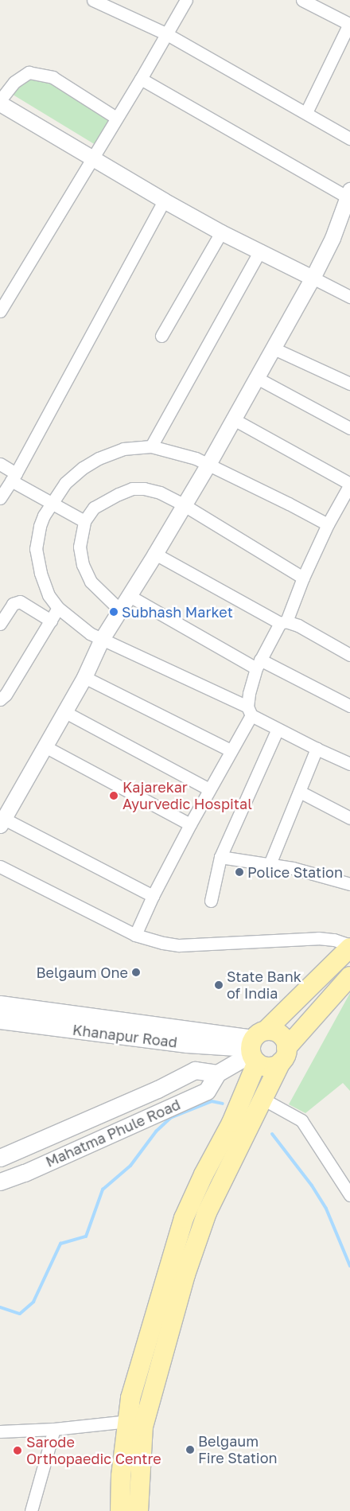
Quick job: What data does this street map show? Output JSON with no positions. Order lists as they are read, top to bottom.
{
  "streets": {
    "main road": ["Khanapur Road", "Mahatma Phule Road"]
  },
  "places": [
    "Subhash Market",
    "Kajarekar Ayurvedic Hospital",
    "Police Station",
    "Belgaum One",
    "State Bank of India",
    "Belgaum Fire Station",
    "Sarode Orthopaedic Centre"
  ]
}
